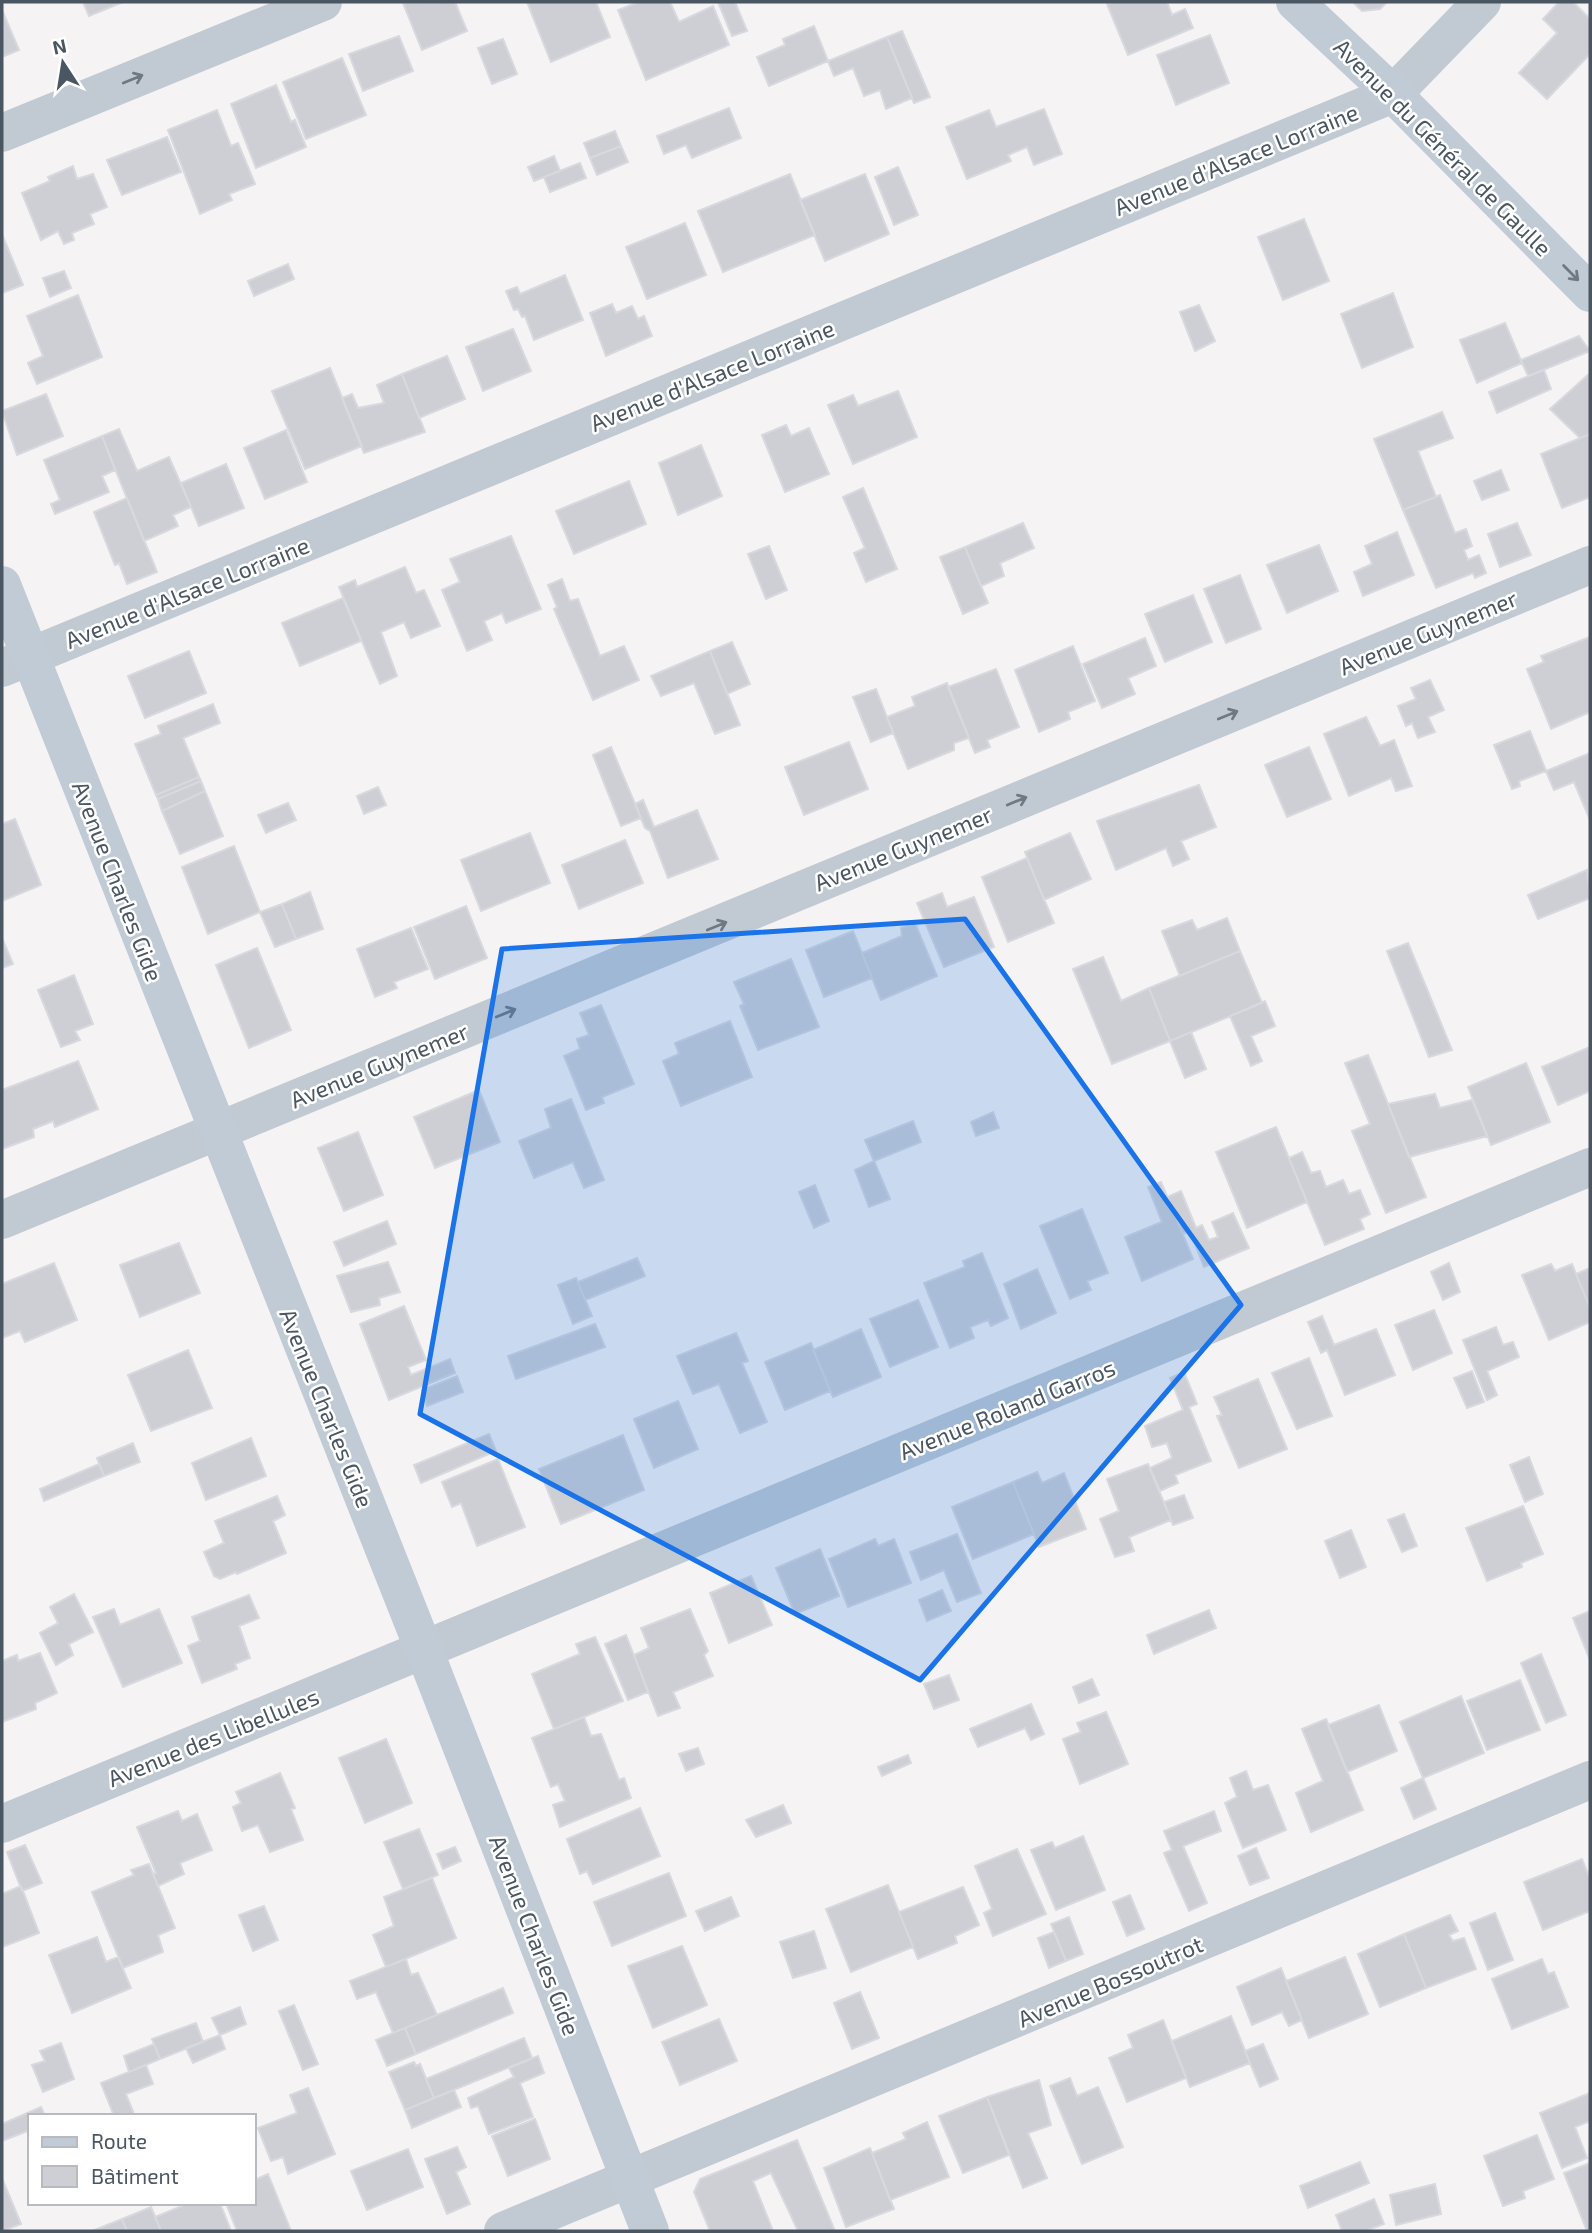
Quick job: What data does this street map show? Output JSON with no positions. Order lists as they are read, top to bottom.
{
  "streets": {
    "street": [
      "Avenue du Général de Gaulle",
      "Avenue d'Alsace Lorraine",
      "Avenue Guynemer",
      "Avenue Charles Gide",
      "Avenue Roland Garros",
      "Avenue des Libellules",
      "Avenue Bossoutrot"
    ]
  },
  "crossings": [
    ["Avenue du Général de Gaulle", "Avenue d'Alsace Lorraine"],
    ["Avenue d'Alsace Lorraine", "Avenue Charles Gide"],
    ["Avenue Guynemer", "Avenue Charles Gide"],
    ["Avenue Charles Gide", "Avenue Roland Garros"],
    ["Avenue Charles Gide", "Avenue des Libellules"],
    ["Avenue Charles Gide", "Avenue Bossoutrot"],
    ["Avenue Roland Garros", "Avenue des Libellules"]
  ],
  "one_way": ["Avenue du Général de Gaulle", "Avenue Guynemer"],
  "legend": ["Route", "Bâtiment"],
  "north": "top"
}
